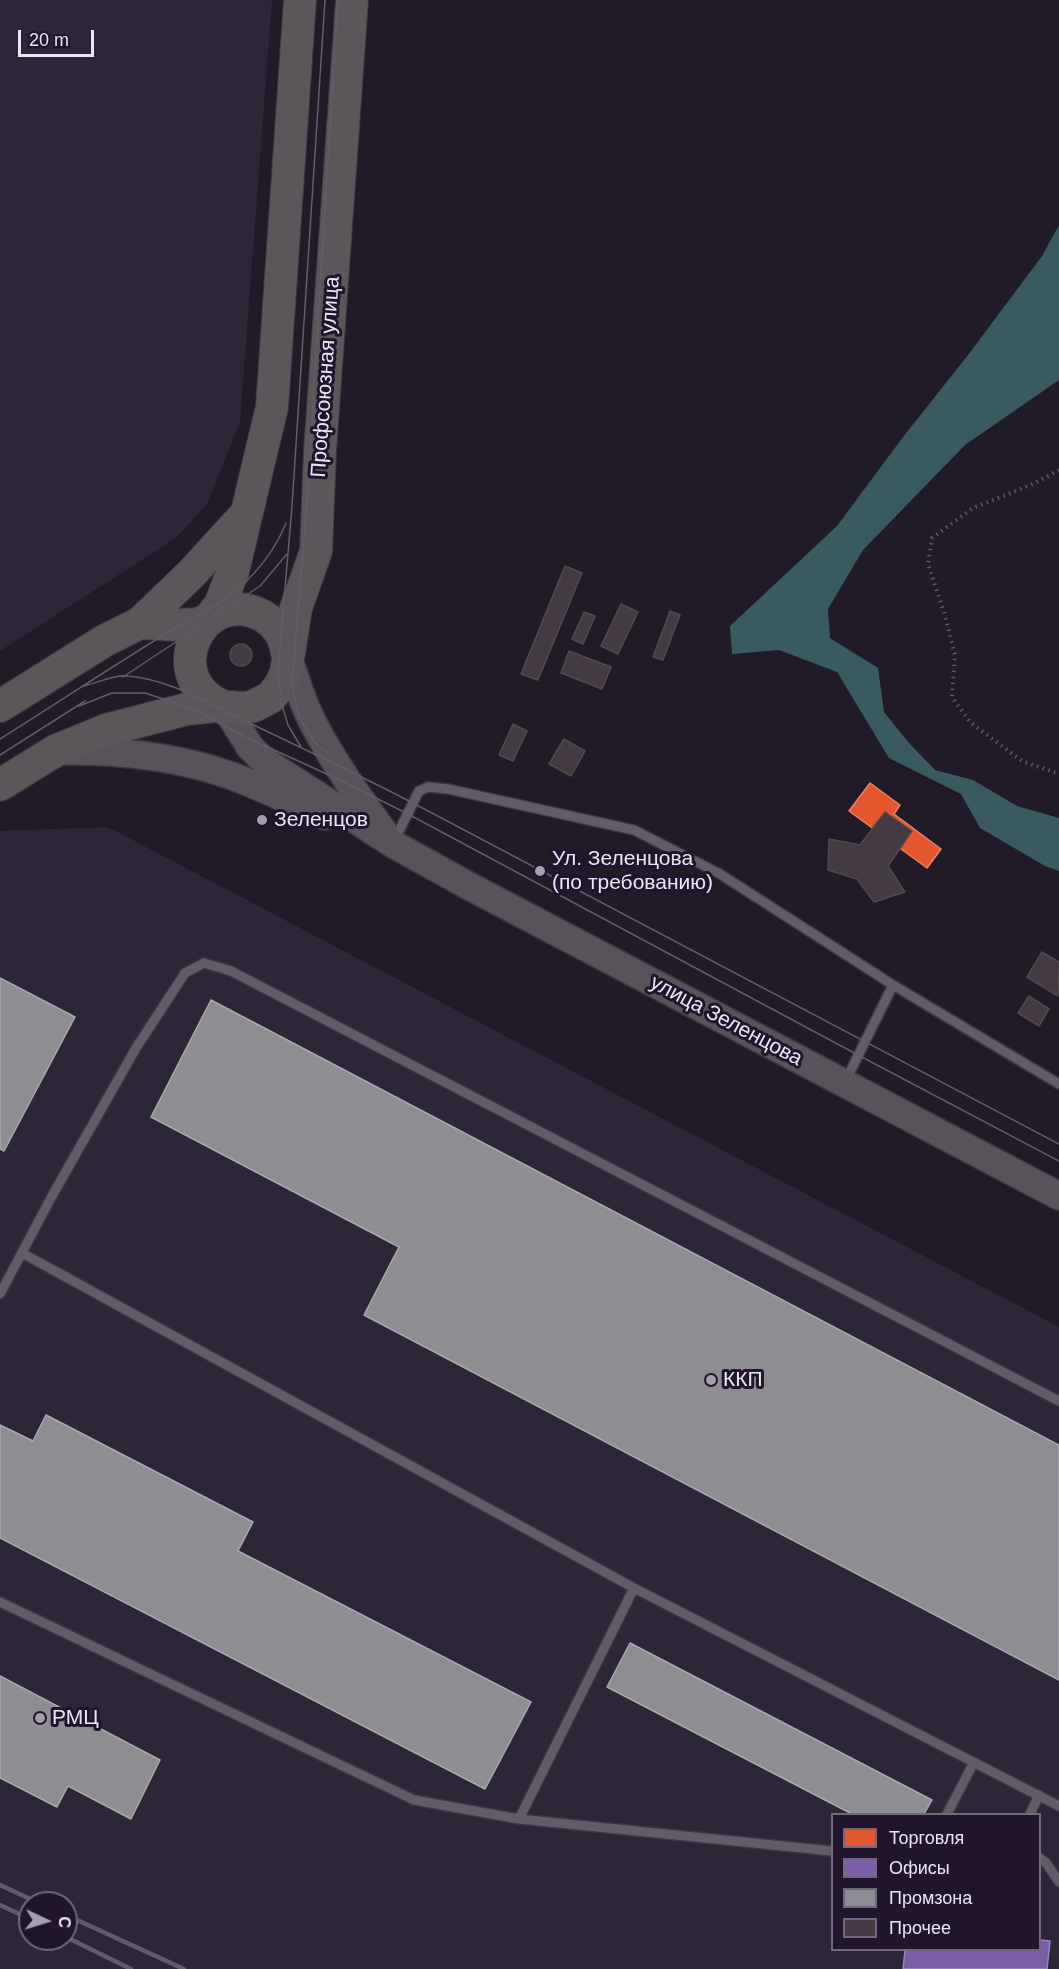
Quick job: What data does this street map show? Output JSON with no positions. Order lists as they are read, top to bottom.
{
  "streets": {
    "main road": ["Профсоюзная улица", "улица Зеленцова"]
  },
  "crossings": [
    ["Профсоюзная улица", "улица Зеленцова"]
  ],
  "places": [
    "Зеленцов",
    "Ул. Зеленцова (по требованию)",
    "ККП",
    "РМЦ"
  ],
  "legend": [
    "Торговля",
    "Офисы",
    "Промзона",
    "Прочее"
  ],
  "scale_bar": "20 m",
  "north": "right"
}
